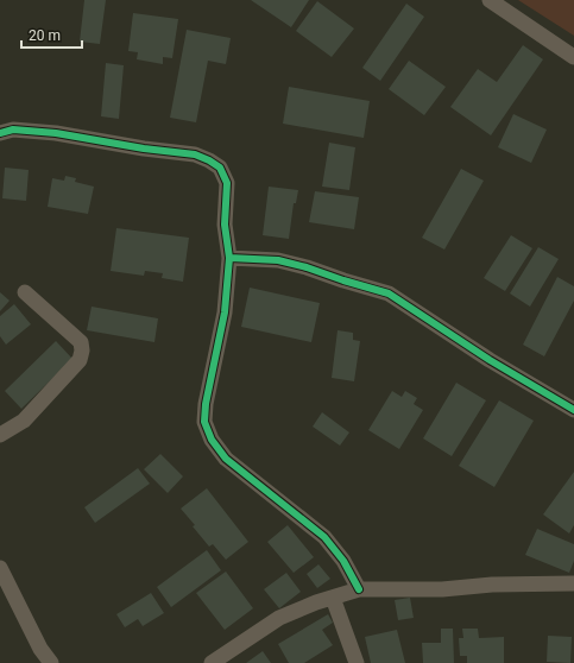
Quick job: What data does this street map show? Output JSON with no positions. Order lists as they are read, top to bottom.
{
  "scale_bar": "20 m"
}
